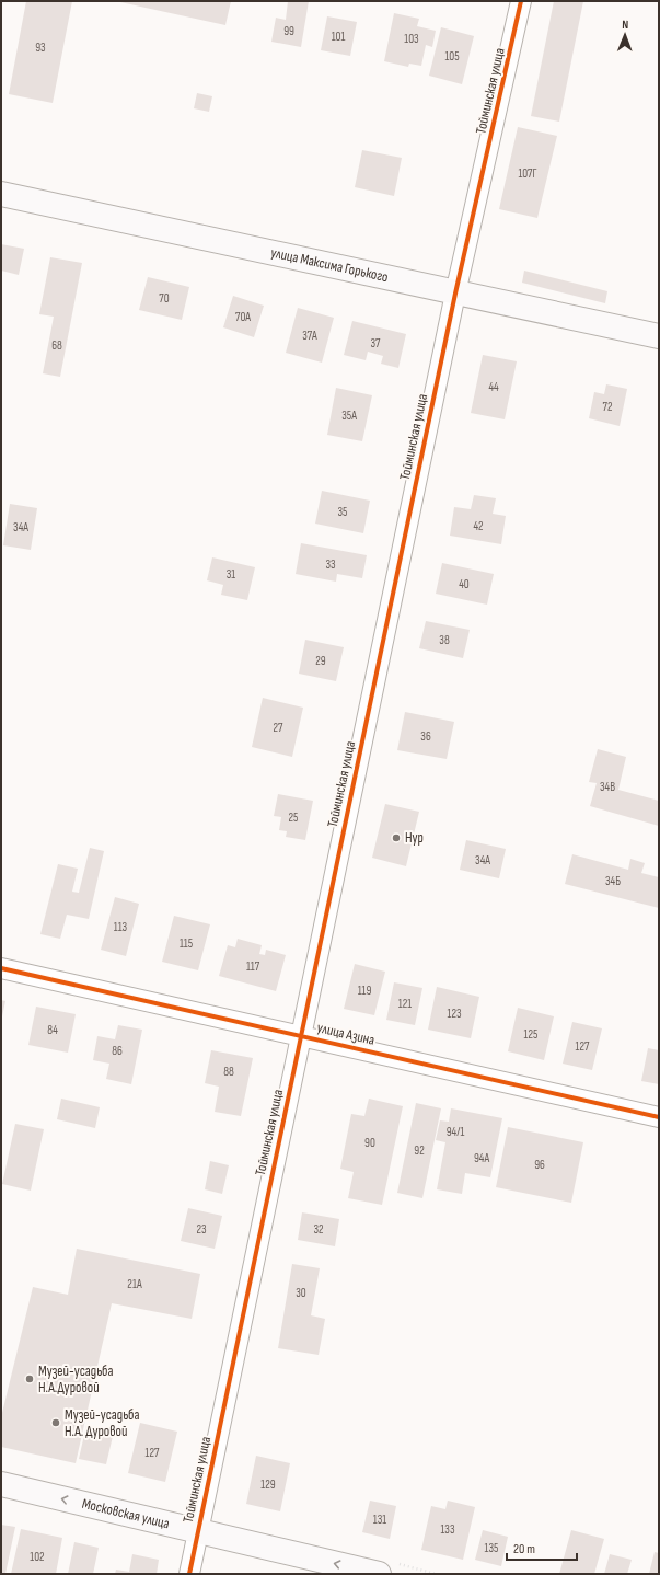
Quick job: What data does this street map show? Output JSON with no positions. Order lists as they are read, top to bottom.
{
  "streets": {
    "street": [
      "Тойминская улица",
      "улица Максима Горького",
      "улица Азина",
      "Московская улица"
    ]
  },
  "crossings": [
    ["Тойминская улица", "улица Максима Горького"],
    ["Тойминская улица", "улица Азина"],
    ["Тойминская улица", "Московская улица"]
  ],
  "one_way": ["Московская улица"],
  "places": ["Нур", "Музей-усадьба Н.А.Дуровой", "Музей-усадьба Н.А. Дуровой"],
  "house_numbers": [
    "99",
    "101",
    "103",
    "93",
    "105",
    "107Г",
    "70",
    "70А",
    "37А",
    "37",
    "68",
    "44",
    "72",
    "35А",
    "35",
    "42",
    "34А",
    "33",
    "31",
    "40",
    "38",
    "29",
    "27",
    "36",
    "34В",
    "25",
    "34А",
    "34Б",
    "113",
    "115",
    "117",
    "119",
    "121",
    "123",
    "84",
    "125",
    "127",
    "86",
    "88",
    "94/1",
    "90",
    "92",
    "94А",
    "96",
    "23",
    "32",
    "21А",
    "30",
    "127",
    "129",
    "131",
    "133",
    "135",
    "102"
  ],
  "scale_bar": "20 m",
  "north": "top"
}
